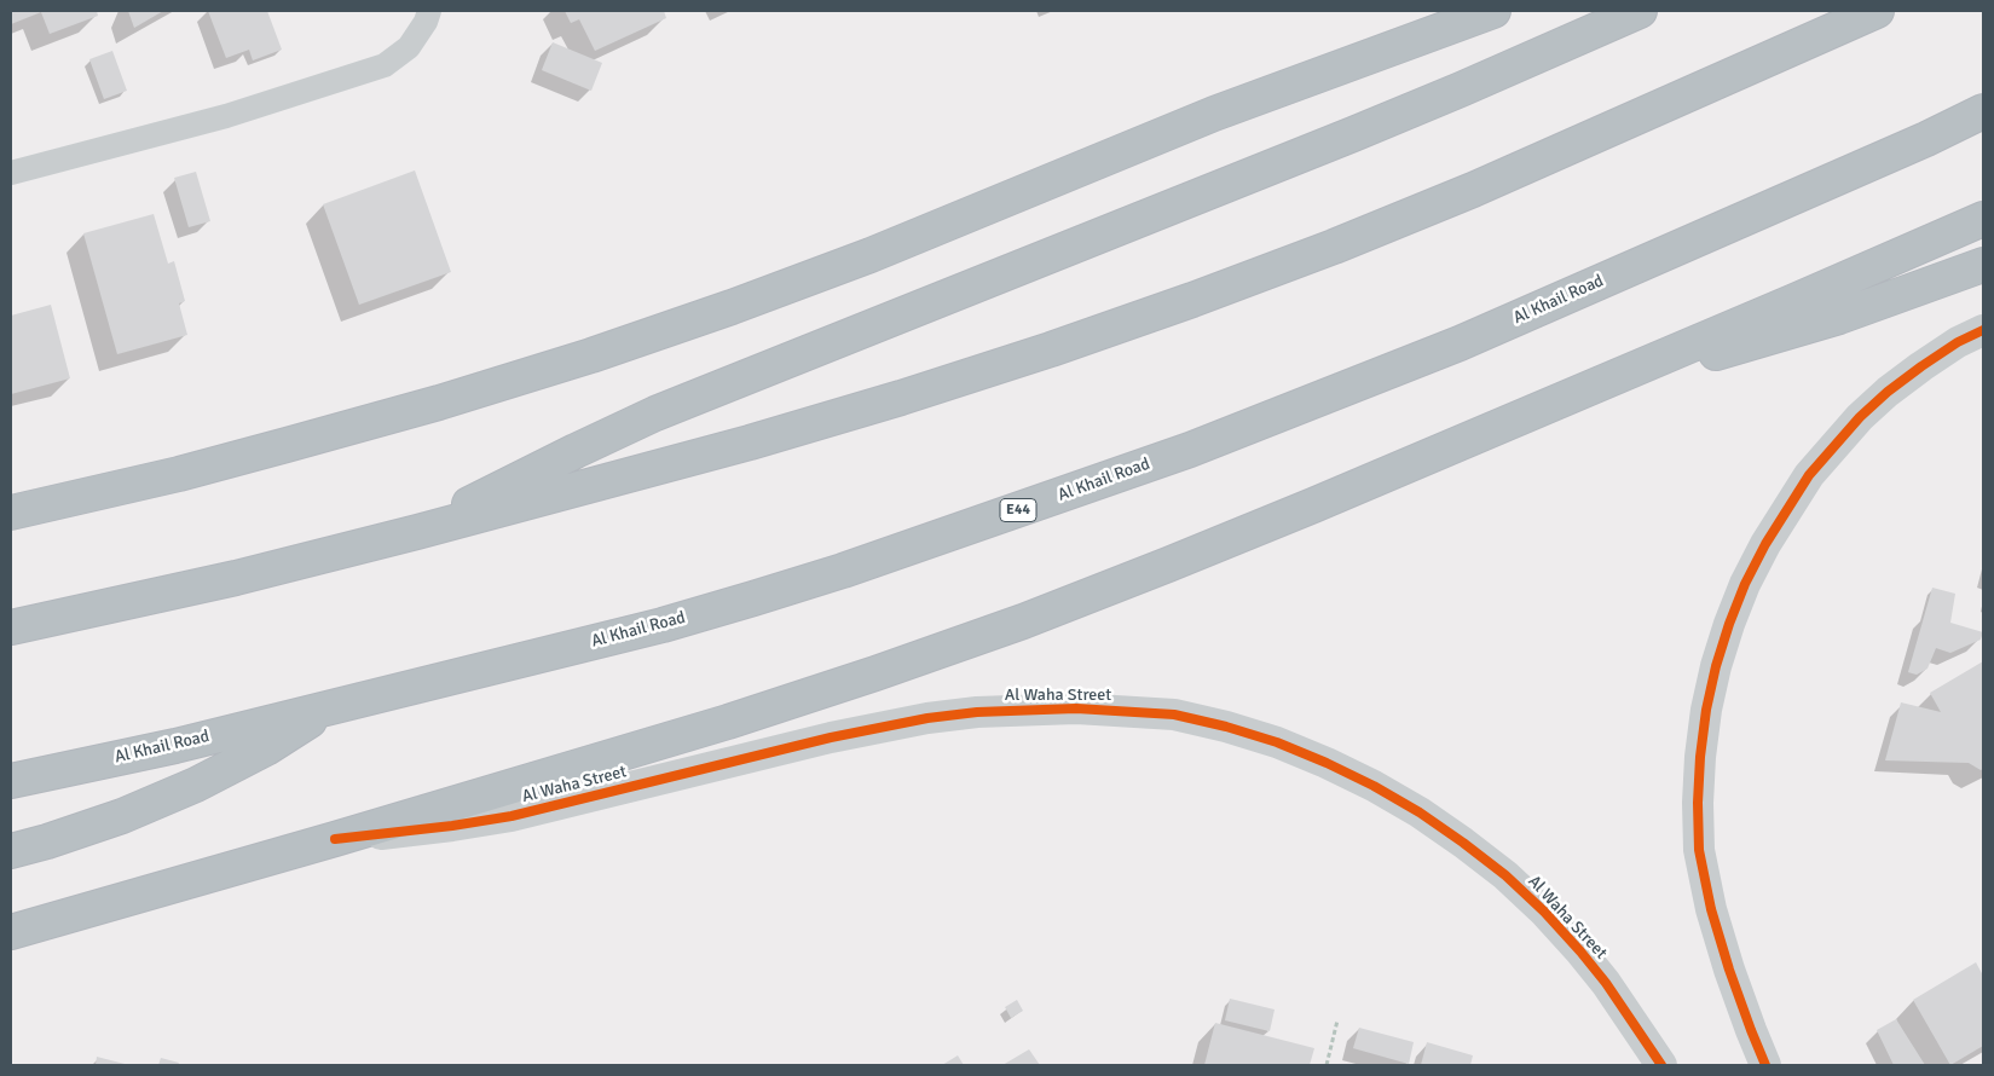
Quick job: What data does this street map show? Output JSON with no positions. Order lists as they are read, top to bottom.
{
  "streets": {
    "highway": ["Al Khail Road", "E44"],
    "street": ["Al Waha Street"]
  }
}
